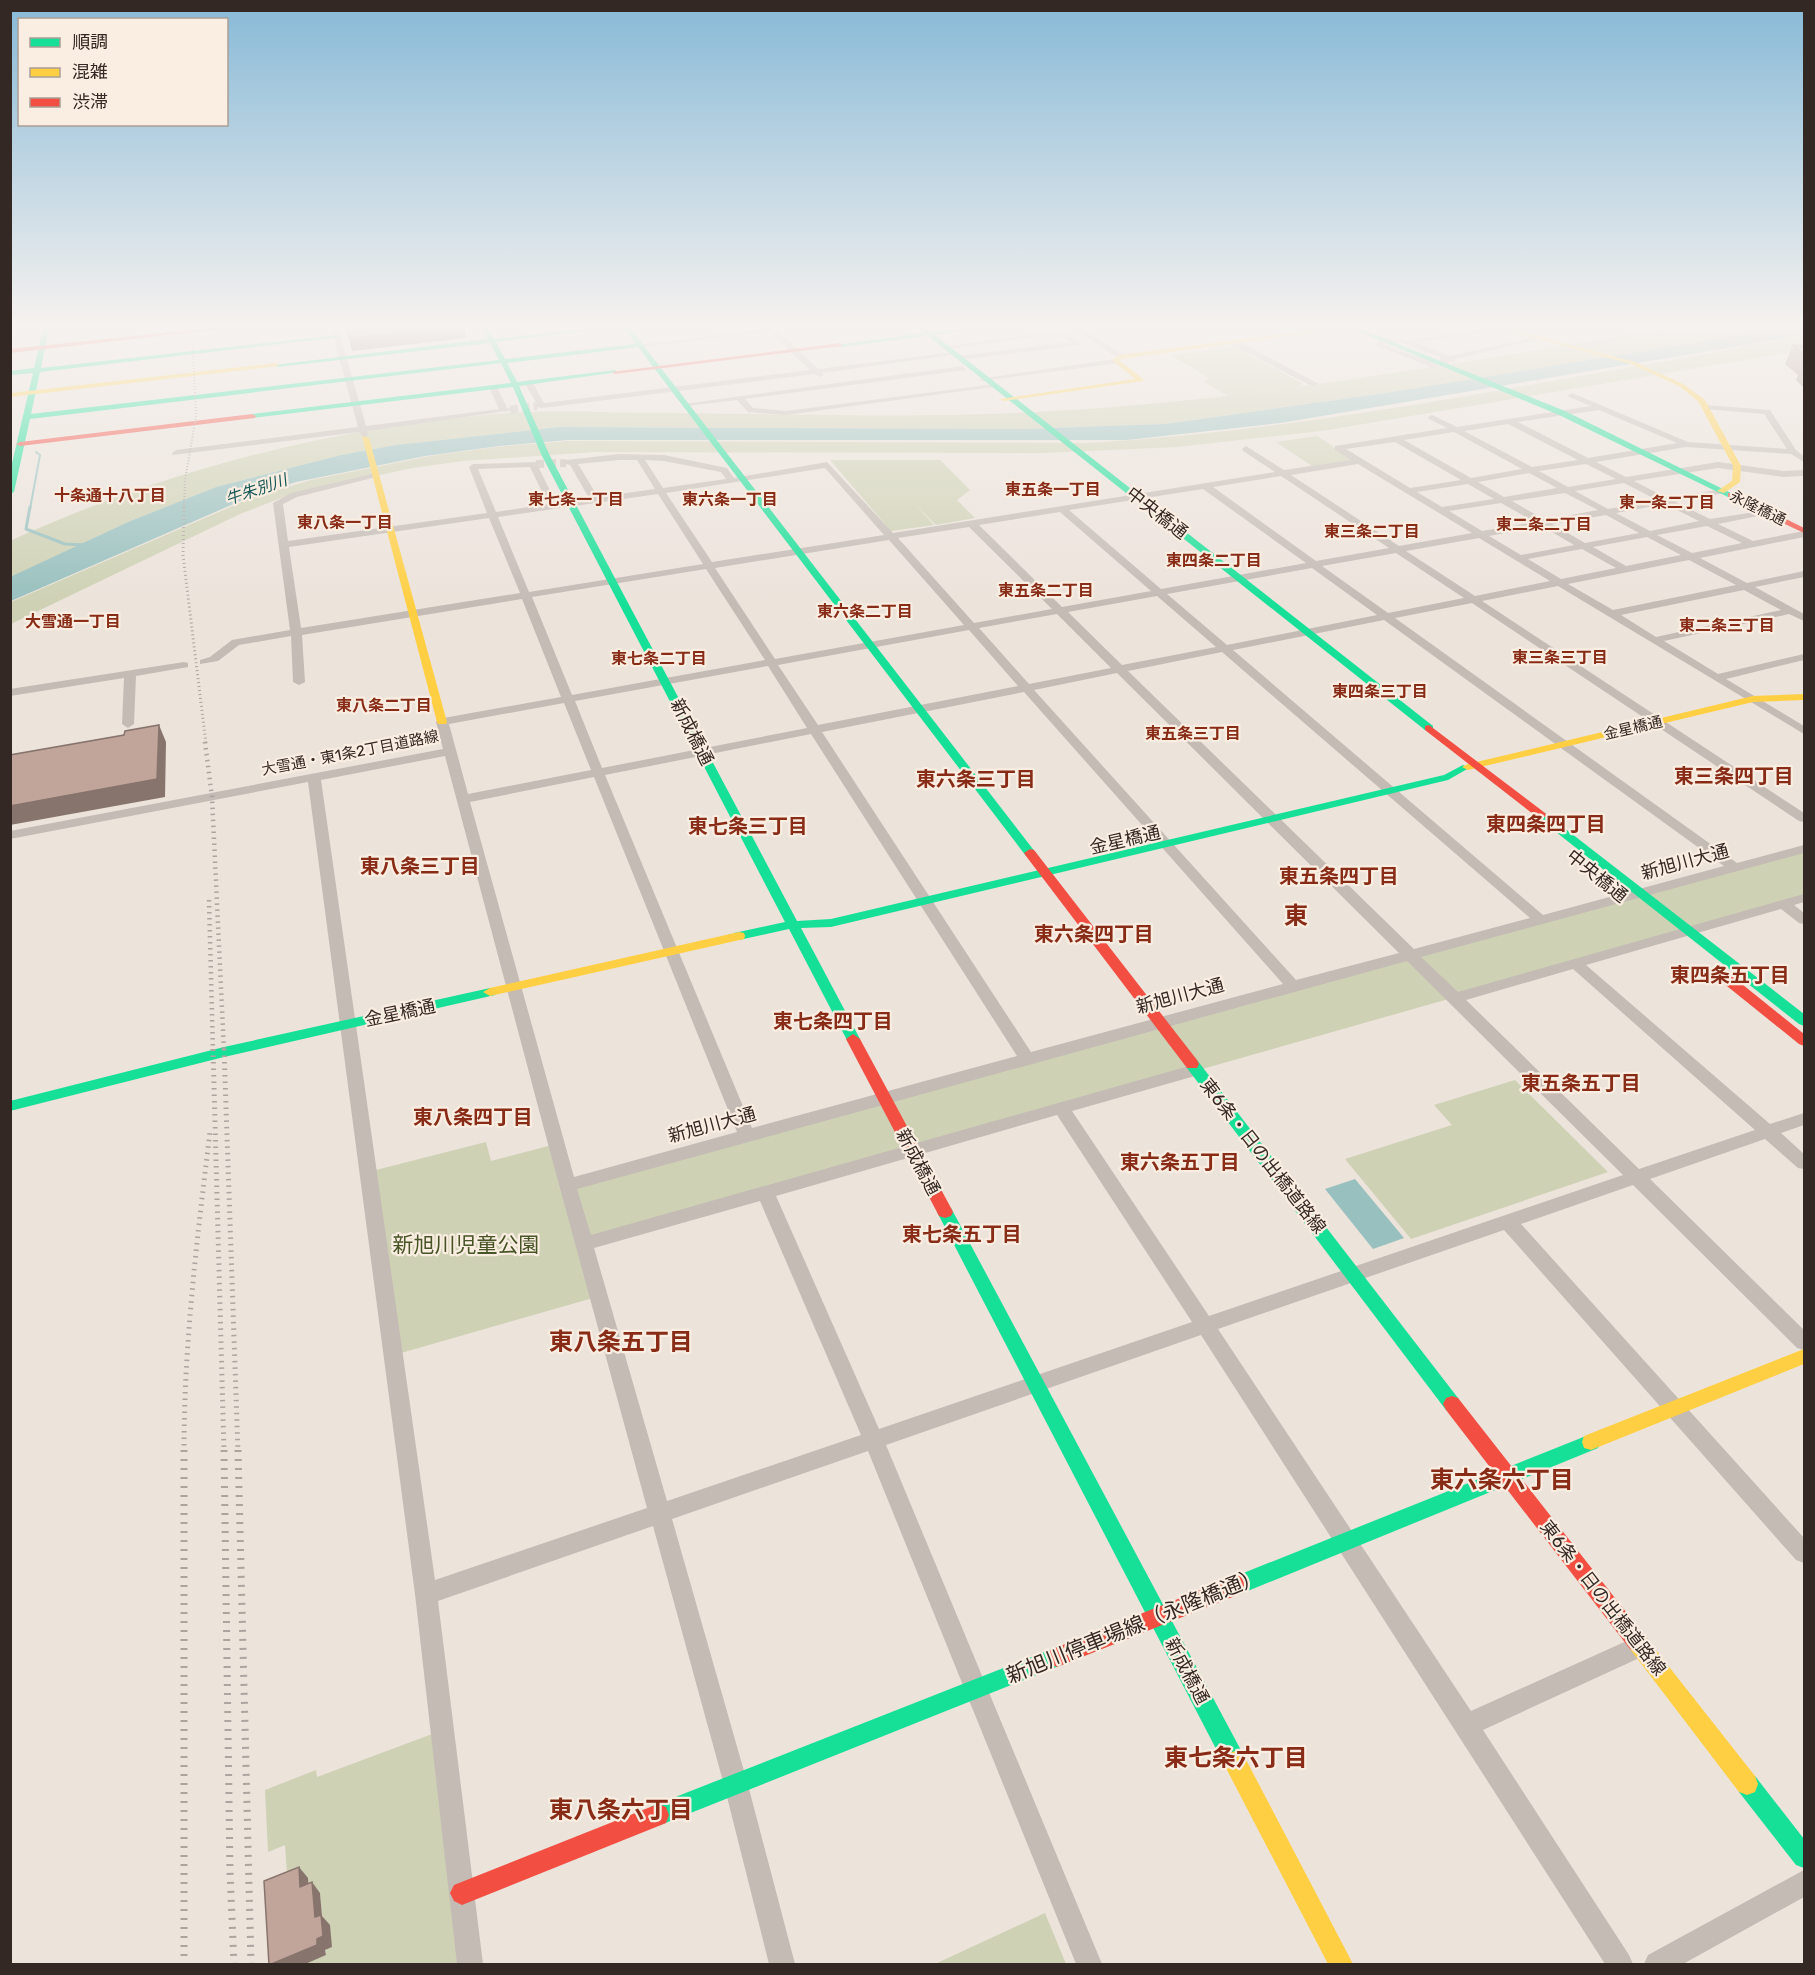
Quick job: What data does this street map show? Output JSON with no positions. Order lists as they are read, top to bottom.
{
  "streets": {
    "main road": [
      "永隆橋通",
      "中央橋通",
      "金星橋通",
      "新成橋通",
      "東6条・日の出橋道路線",
      "新旭川停車場線（永隆橋通）"
    ],
    "street": ["大雪通・東1条2丁目道路線", "新旭川大通"]
  },
  "crossings": [
    ["永隆橋通", "大雪通・東1条2丁目道路線"],
    ["中央橋通", "金星橋通"],
    ["中央橋通", "大雪通・東1条2丁目道路線"],
    ["中央橋通", "新旭川大通"],
    ["金星橋通", "新成橋通"],
    ["金星橋通", "東6条・日の出橋道路線"],
    ["新成橋通", "大雪通・東1条2丁目道路線"],
    ["新成橋通", "新旭川大通"],
    ["新成橋通", "新旭川停車場線（永隆橋通）"],
    ["大雪通・東1条2丁目道路線", "東6条・日の出橋道路線"],
    ["新旭川大通", "東6条・日の出橋道路線"],
    ["東6条・日の出橋道路線", "新旭川停車場線（永隆橋通）"]
  ],
  "districts": [
    "東五条一丁目",
    "十条通十八丁目",
    "東七条一丁目",
    "東六条一丁目",
    "東一条二丁目",
    "東八条一丁目",
    "東二条二丁目",
    "東三条二丁目",
    "東四条二丁目",
    "東五条二丁目",
    "東六条二丁目",
    "大雪通一丁目",
    "東二条三丁目",
    "東三条三丁目",
    "東七条二丁目",
    "東四条三丁目",
    "東八条二丁目",
    "東五条三丁目",
    "東三条四丁目",
    "東六条三丁目",
    "東四条四丁目",
    "東七条三丁目",
    "東八条三丁目",
    "東五条四丁目",
    "東",
    "東六条四丁目",
    "東四条五丁目",
    "東七条四丁目",
    "東五条五丁目",
    "東八条四丁目",
    "東六条五丁目",
    "東七条五丁目",
    "東八条五丁目",
    "東六条六丁目",
    "東七条六丁目",
    "東八条六丁目"
  ],
  "water": ["牛朱別川"],
  "parks": ["新旭川児童公園"],
  "legend": ["順調", "混雑", "渋滞"]
}
